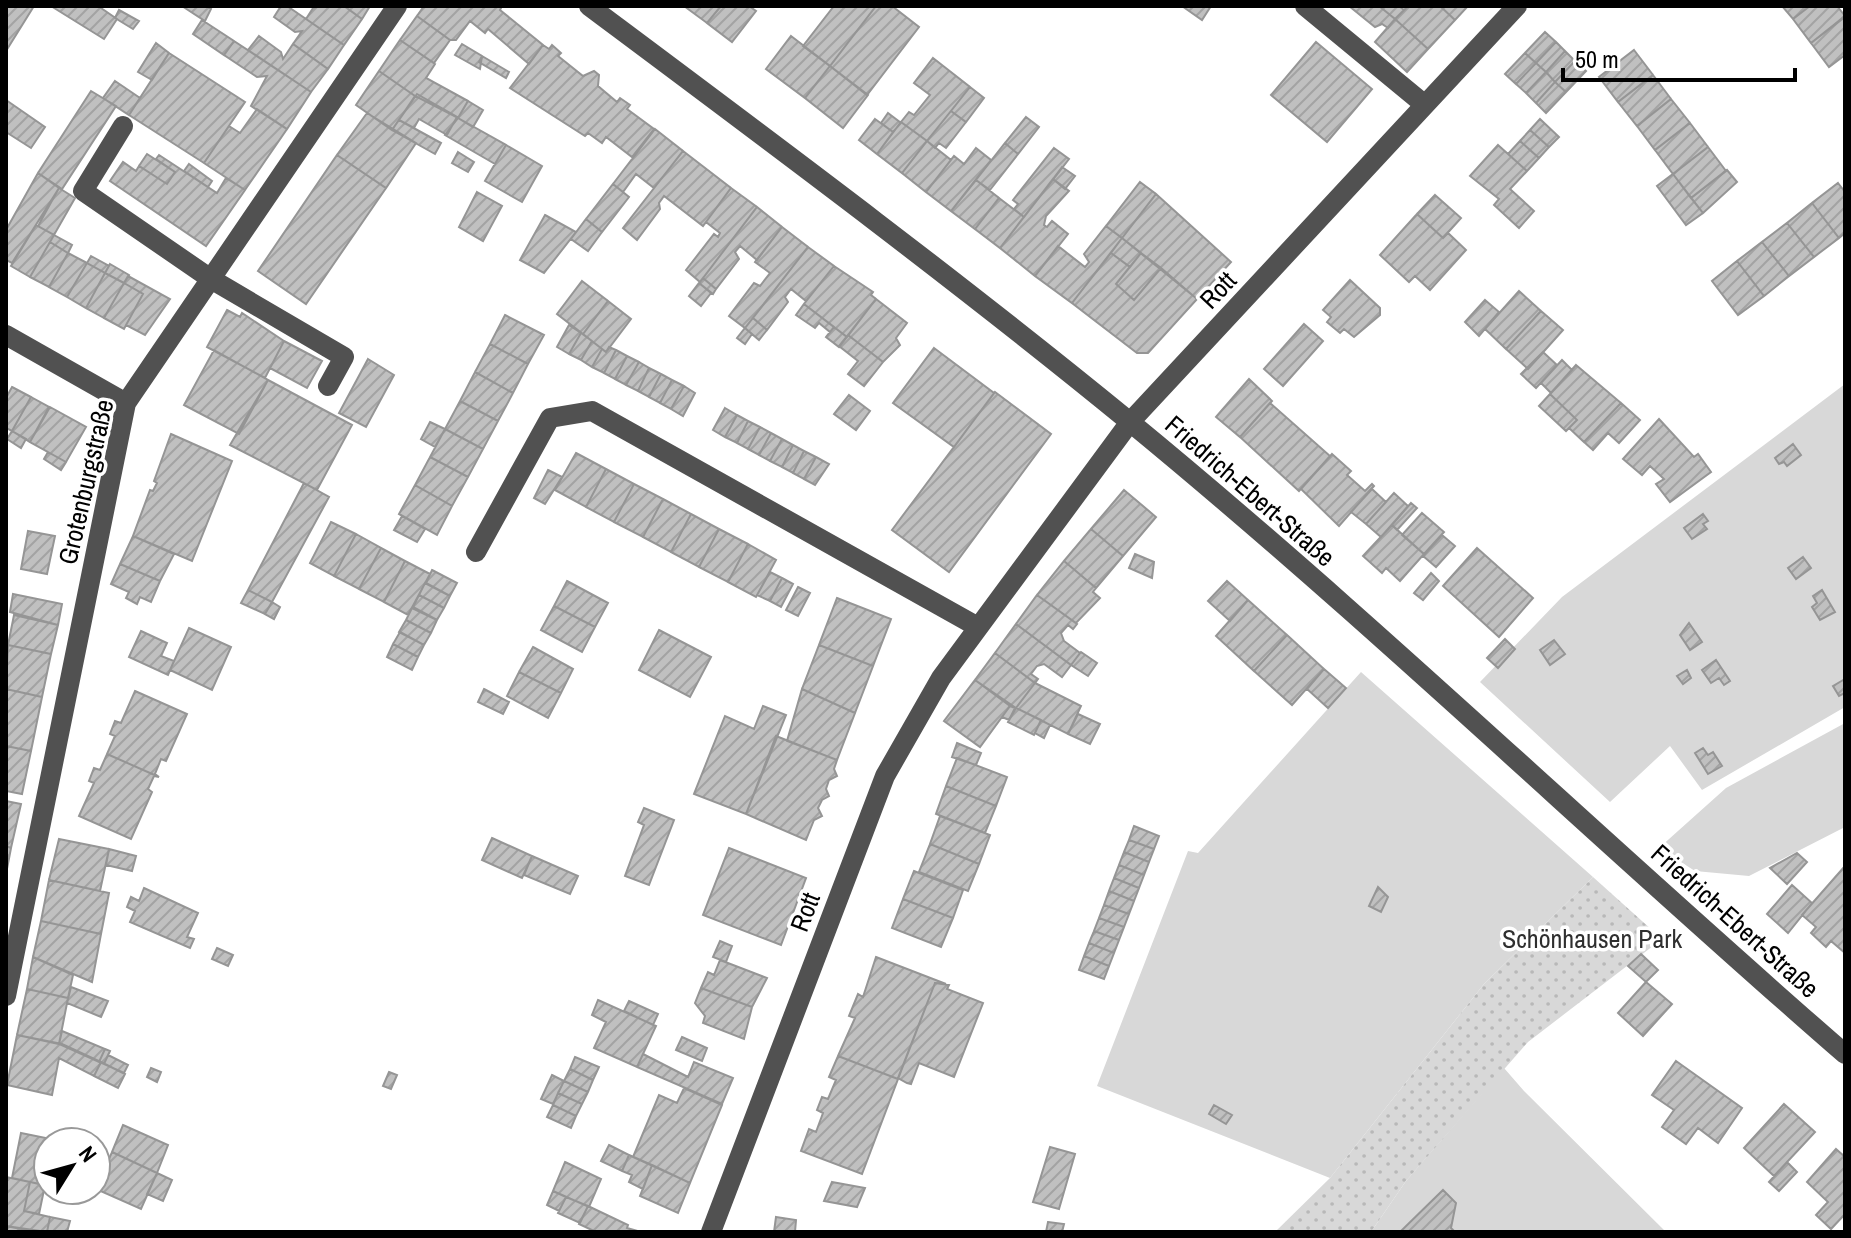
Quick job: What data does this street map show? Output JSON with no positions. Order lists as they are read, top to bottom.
{
  "streets": {
    "street": ["Rott", "Grotenburgstraße", "Friedrich-Ebert-Straße"]
  },
  "crossings": [
    ["Rott", "Friedrich-Ebert-Straße"]
  ],
  "parks": ["Schönhausen Park"],
  "scale_bar": "50 m",
  "north": "top right"
}
